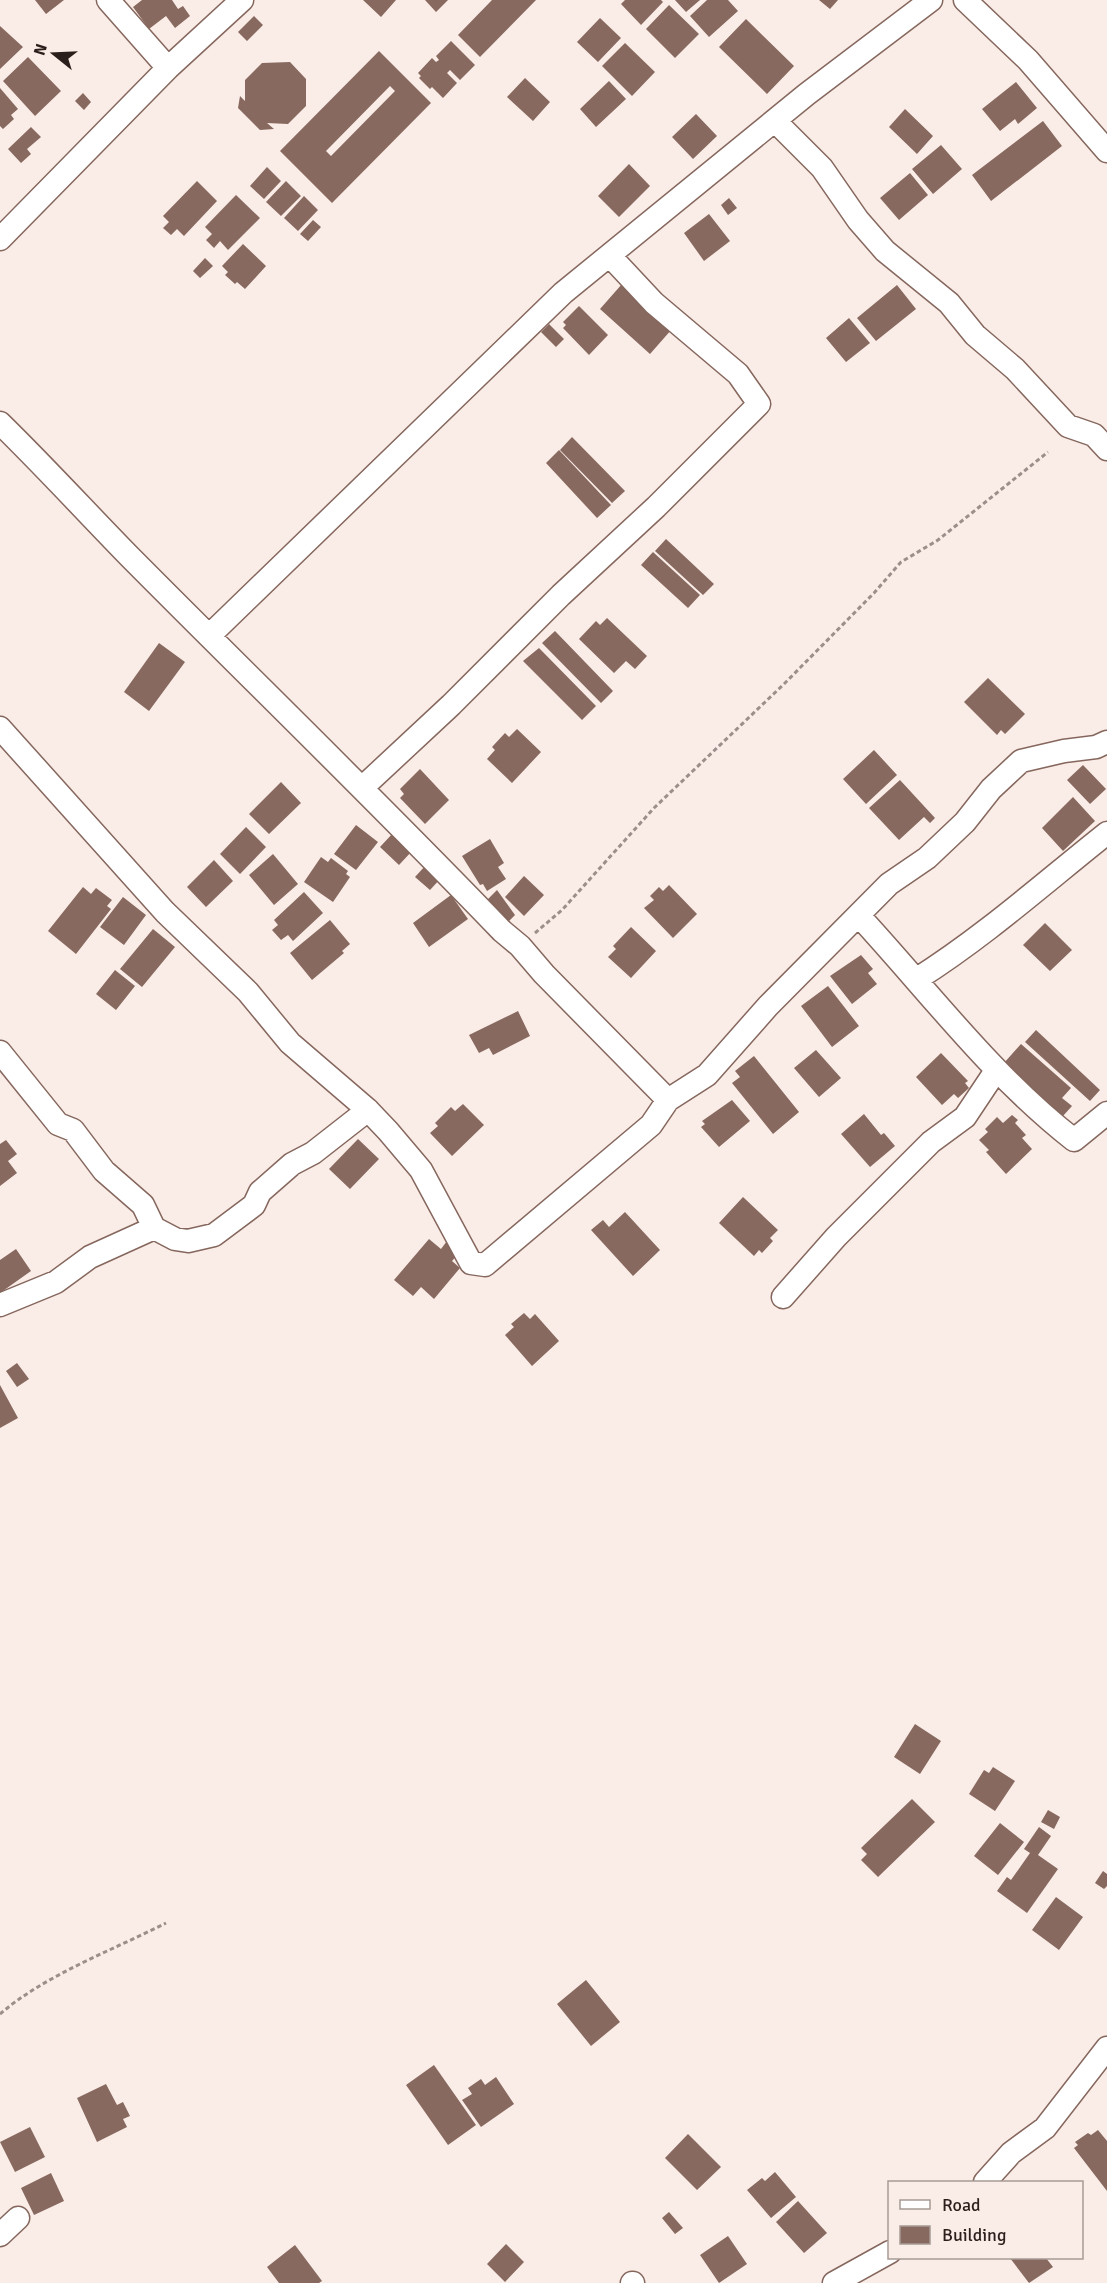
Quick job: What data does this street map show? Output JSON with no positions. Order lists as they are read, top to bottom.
{
  "legend": ["Road", "Building"],
  "north": "left"
}
